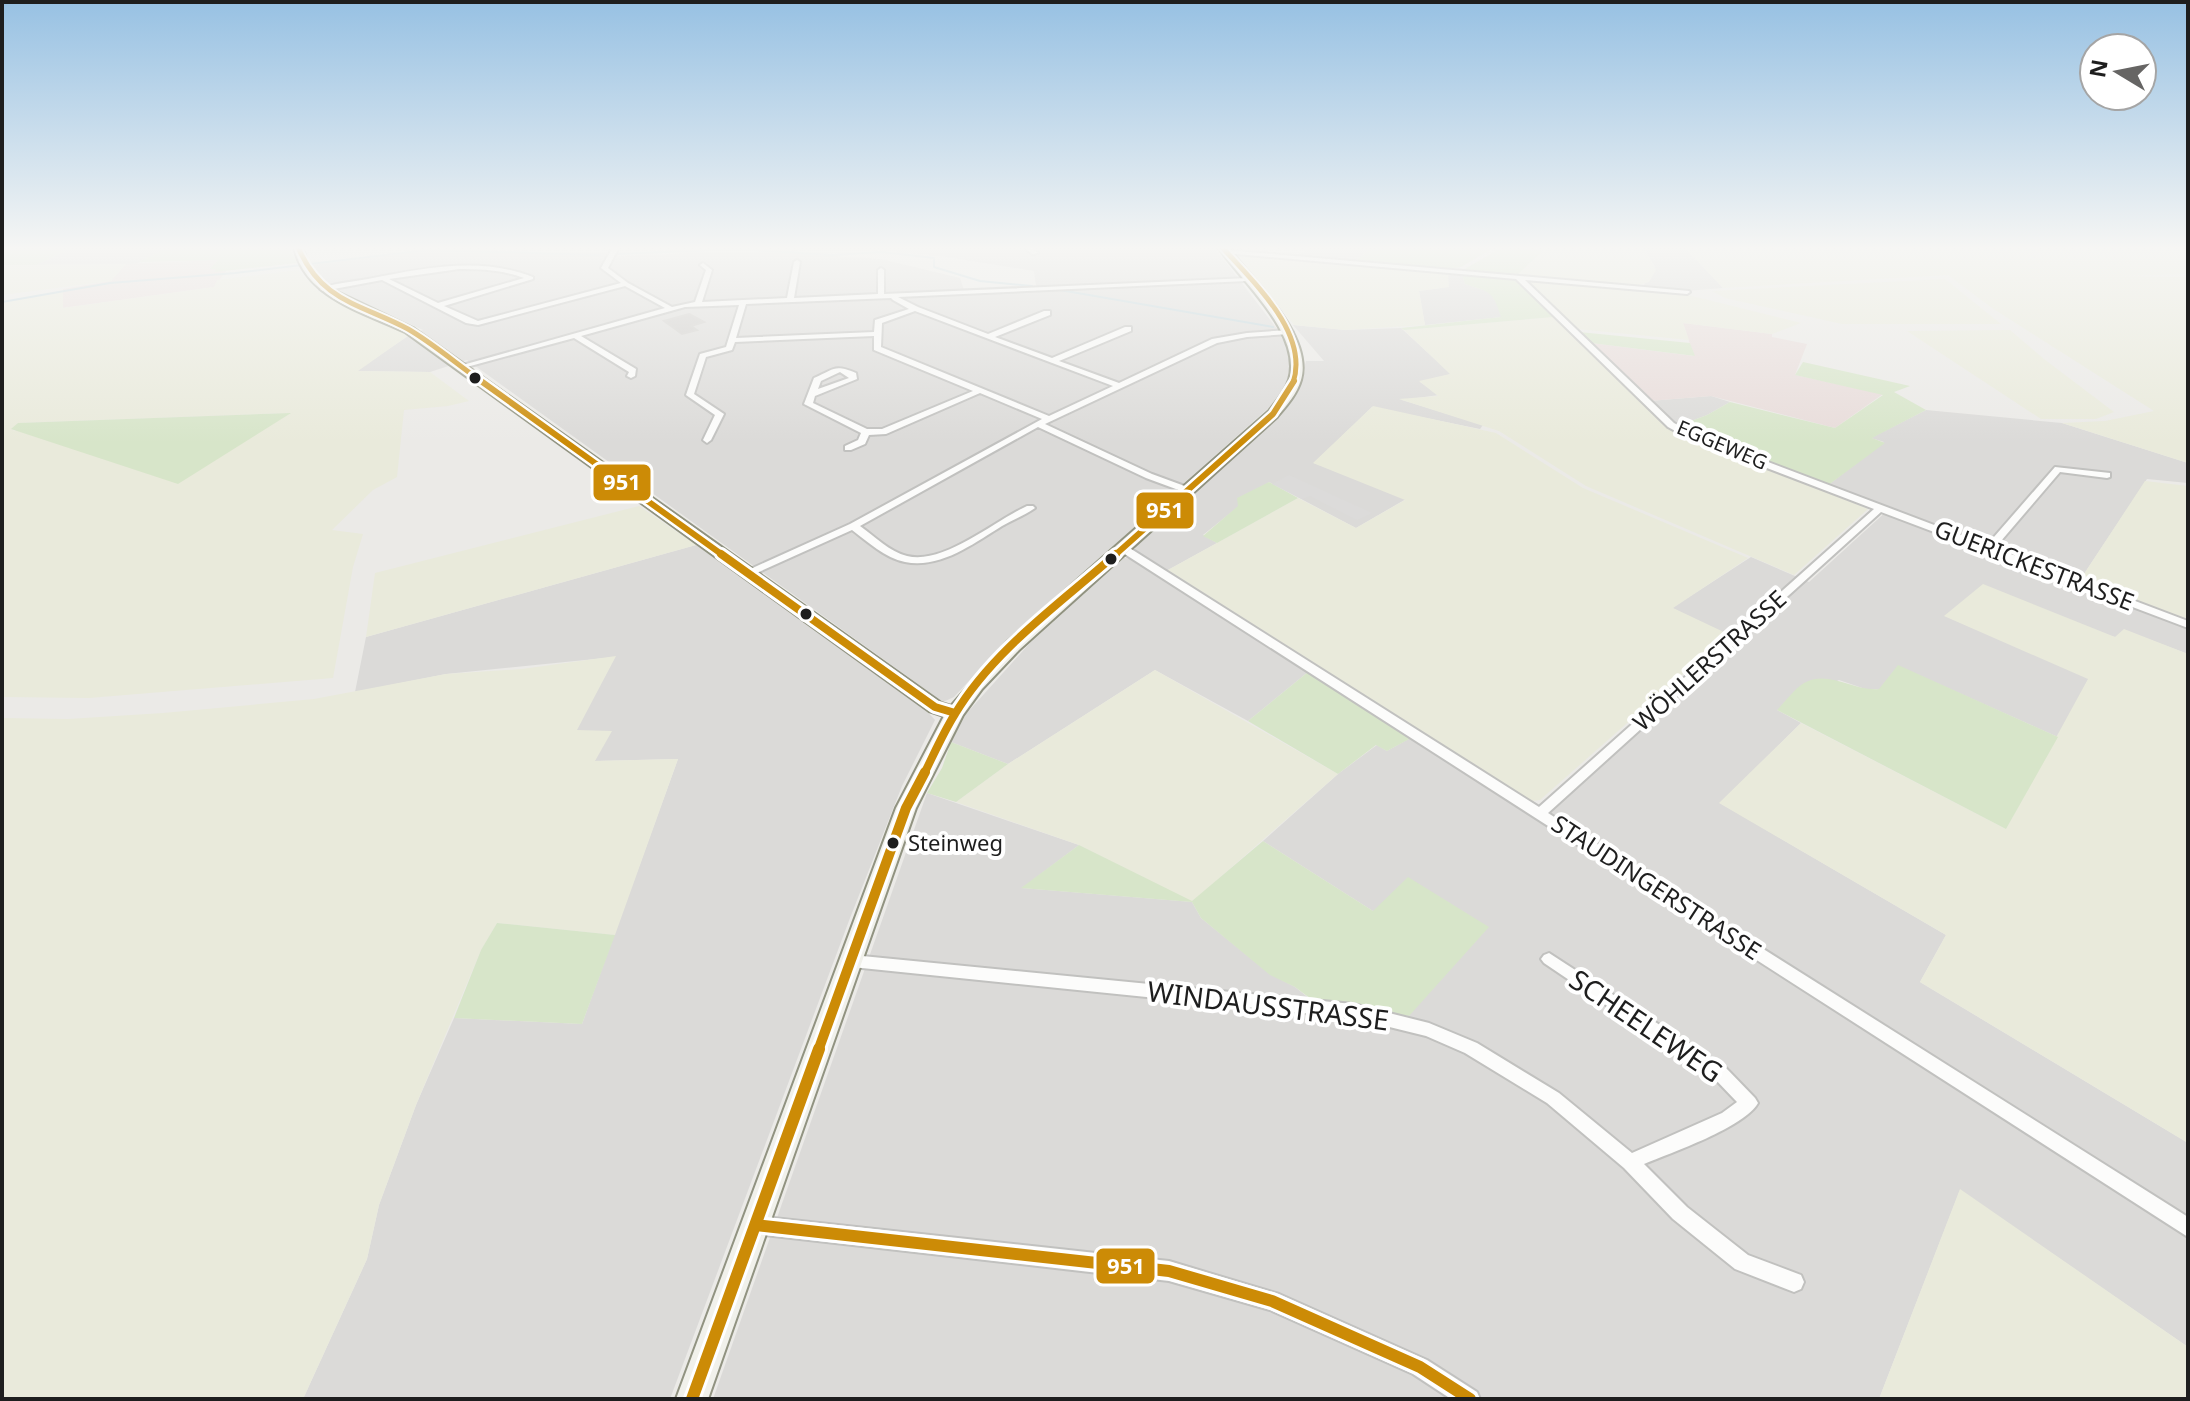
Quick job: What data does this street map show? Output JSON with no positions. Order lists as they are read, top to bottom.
{
  "streets": {
    "street": [
      "EGGEWEG",
      "GUERICKESTRASSE",
      "WÖHLERSTRASSE",
      "STAUDINGERSTRASSE",
      "WINDAUSSTRASSE",
      "SCHEELEWEG"
    ]
  },
  "crossings": [
    ["EGGEWEG", "GUERICKESTRASSE"],
    ["EGGEWEG", "WÖHLERSTRASSE"],
    ["GUERICKESTRASSE", "WÖHLERSTRASSE"],
    ["WÖHLERSTRASSE", "STAUDINGERSTRASSE"],
    ["WINDAUSSTRASSE", "SCHEELEWEG"]
  ],
  "places": ["Steinweg"],
  "lines": ["transit line 951"],
  "north": "left"
}
